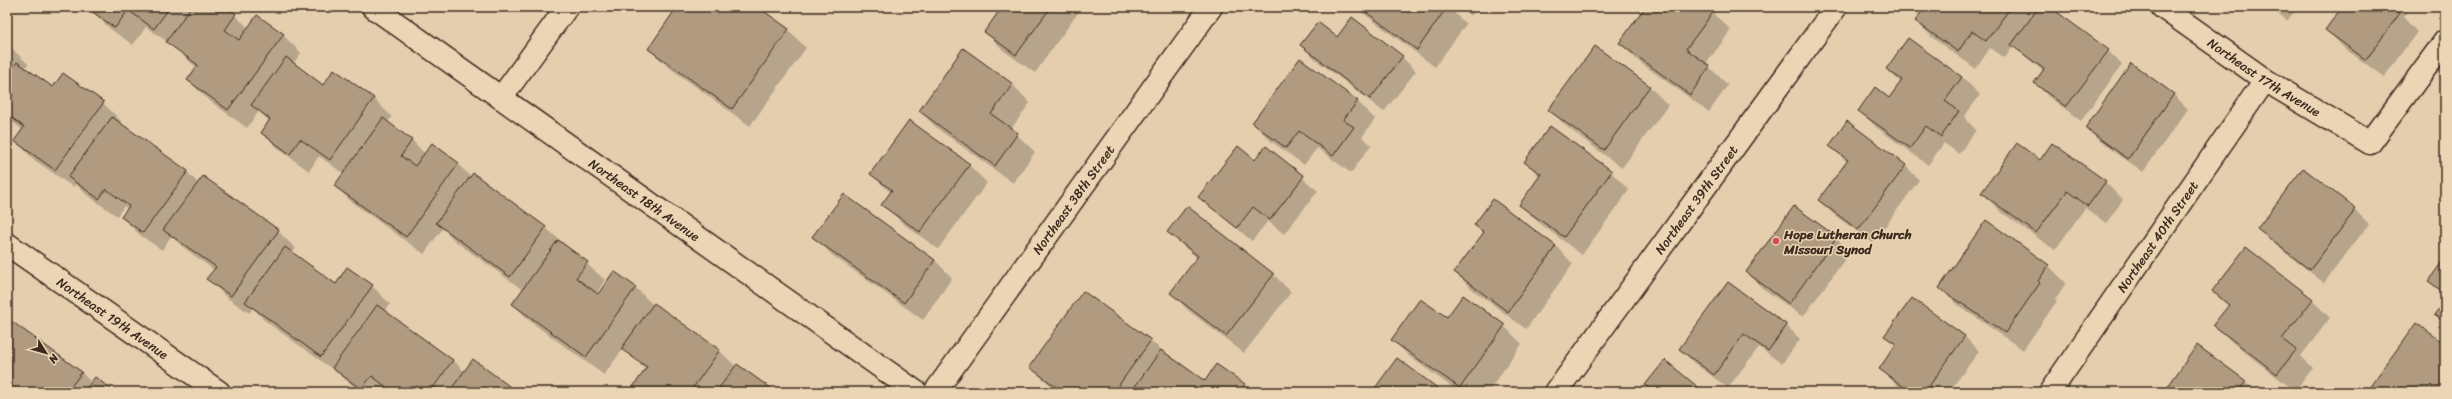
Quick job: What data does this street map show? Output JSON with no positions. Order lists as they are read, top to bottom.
{
  "streets": {
    "street": [
      "Northeast 17th Avenue",
      "Northeast 18th Avenue",
      "Northeast 38th Street",
      "Northeast 39th Street",
      "Northeast 40th Street",
      "Northeast 19th Avenue"
    ]
  },
  "crossings": [
    ["Northeast 17th Avenue", "Northeast 40th Street"]
  ],
  "places": ["Hope Lutheran Church Missouri Synod"],
  "north": "bottom right"
}
